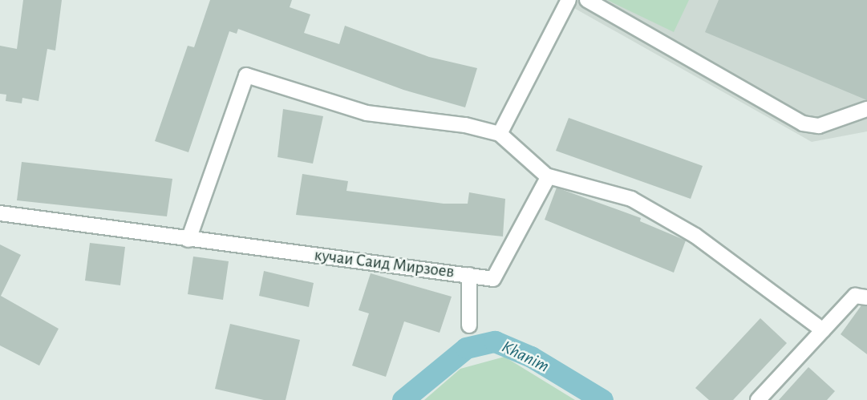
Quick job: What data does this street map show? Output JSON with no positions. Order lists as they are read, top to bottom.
{
  "streets": {
    "street": ["кучаи Саид Мирзоев"]
  },
  "water": ["Khanim"]
}
